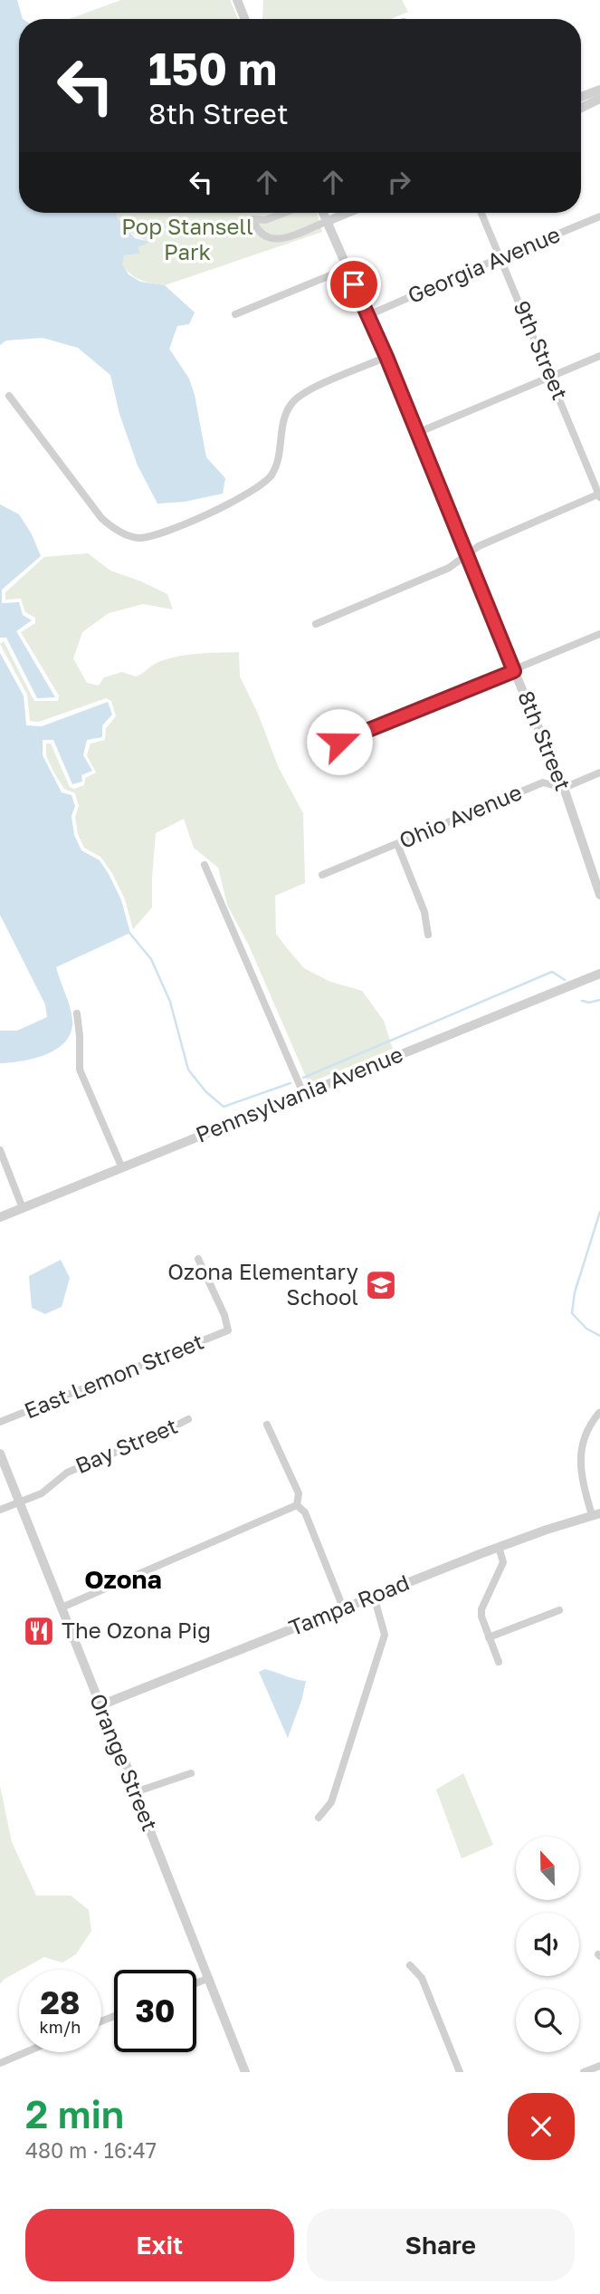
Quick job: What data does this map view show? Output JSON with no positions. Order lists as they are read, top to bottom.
{
  "streets": {
    "street": [
      "Georgia Avenue",
      "9th Street",
      "8th Street",
      "Ohio Avenue",
      "Pennsylvania Avenue",
      "East Lemon Street",
      "Bay Street",
      "Tampa Road",
      "Orange Street"
    ]
  },
  "crossings": [
    ["Georgia Avenue", "9th Street"],
    ["Georgia Avenue", "8th Street"],
    ["8th Street", "Ohio Avenue"],
    ["Bay Street", "Orange Street"],
    ["Tampa Road", "Orange Street"]
  ],
  "districts": ["Ozona"],
  "parks": ["Pop Stansell Park"],
  "places": {
    "school or university": ["Ozona Elementary School"],
    "restaurant": ["The Ozona Pig"]
  },
  "north": "top",
  "page": {
    "turn": ["150 m", "8th Street"],
    "speed": "28 km/h",
    "limit": "30",
    "heading": ["2 min", "480 m · 16:47"],
    "buttons": ["Exit", "Share"]
  }
}
